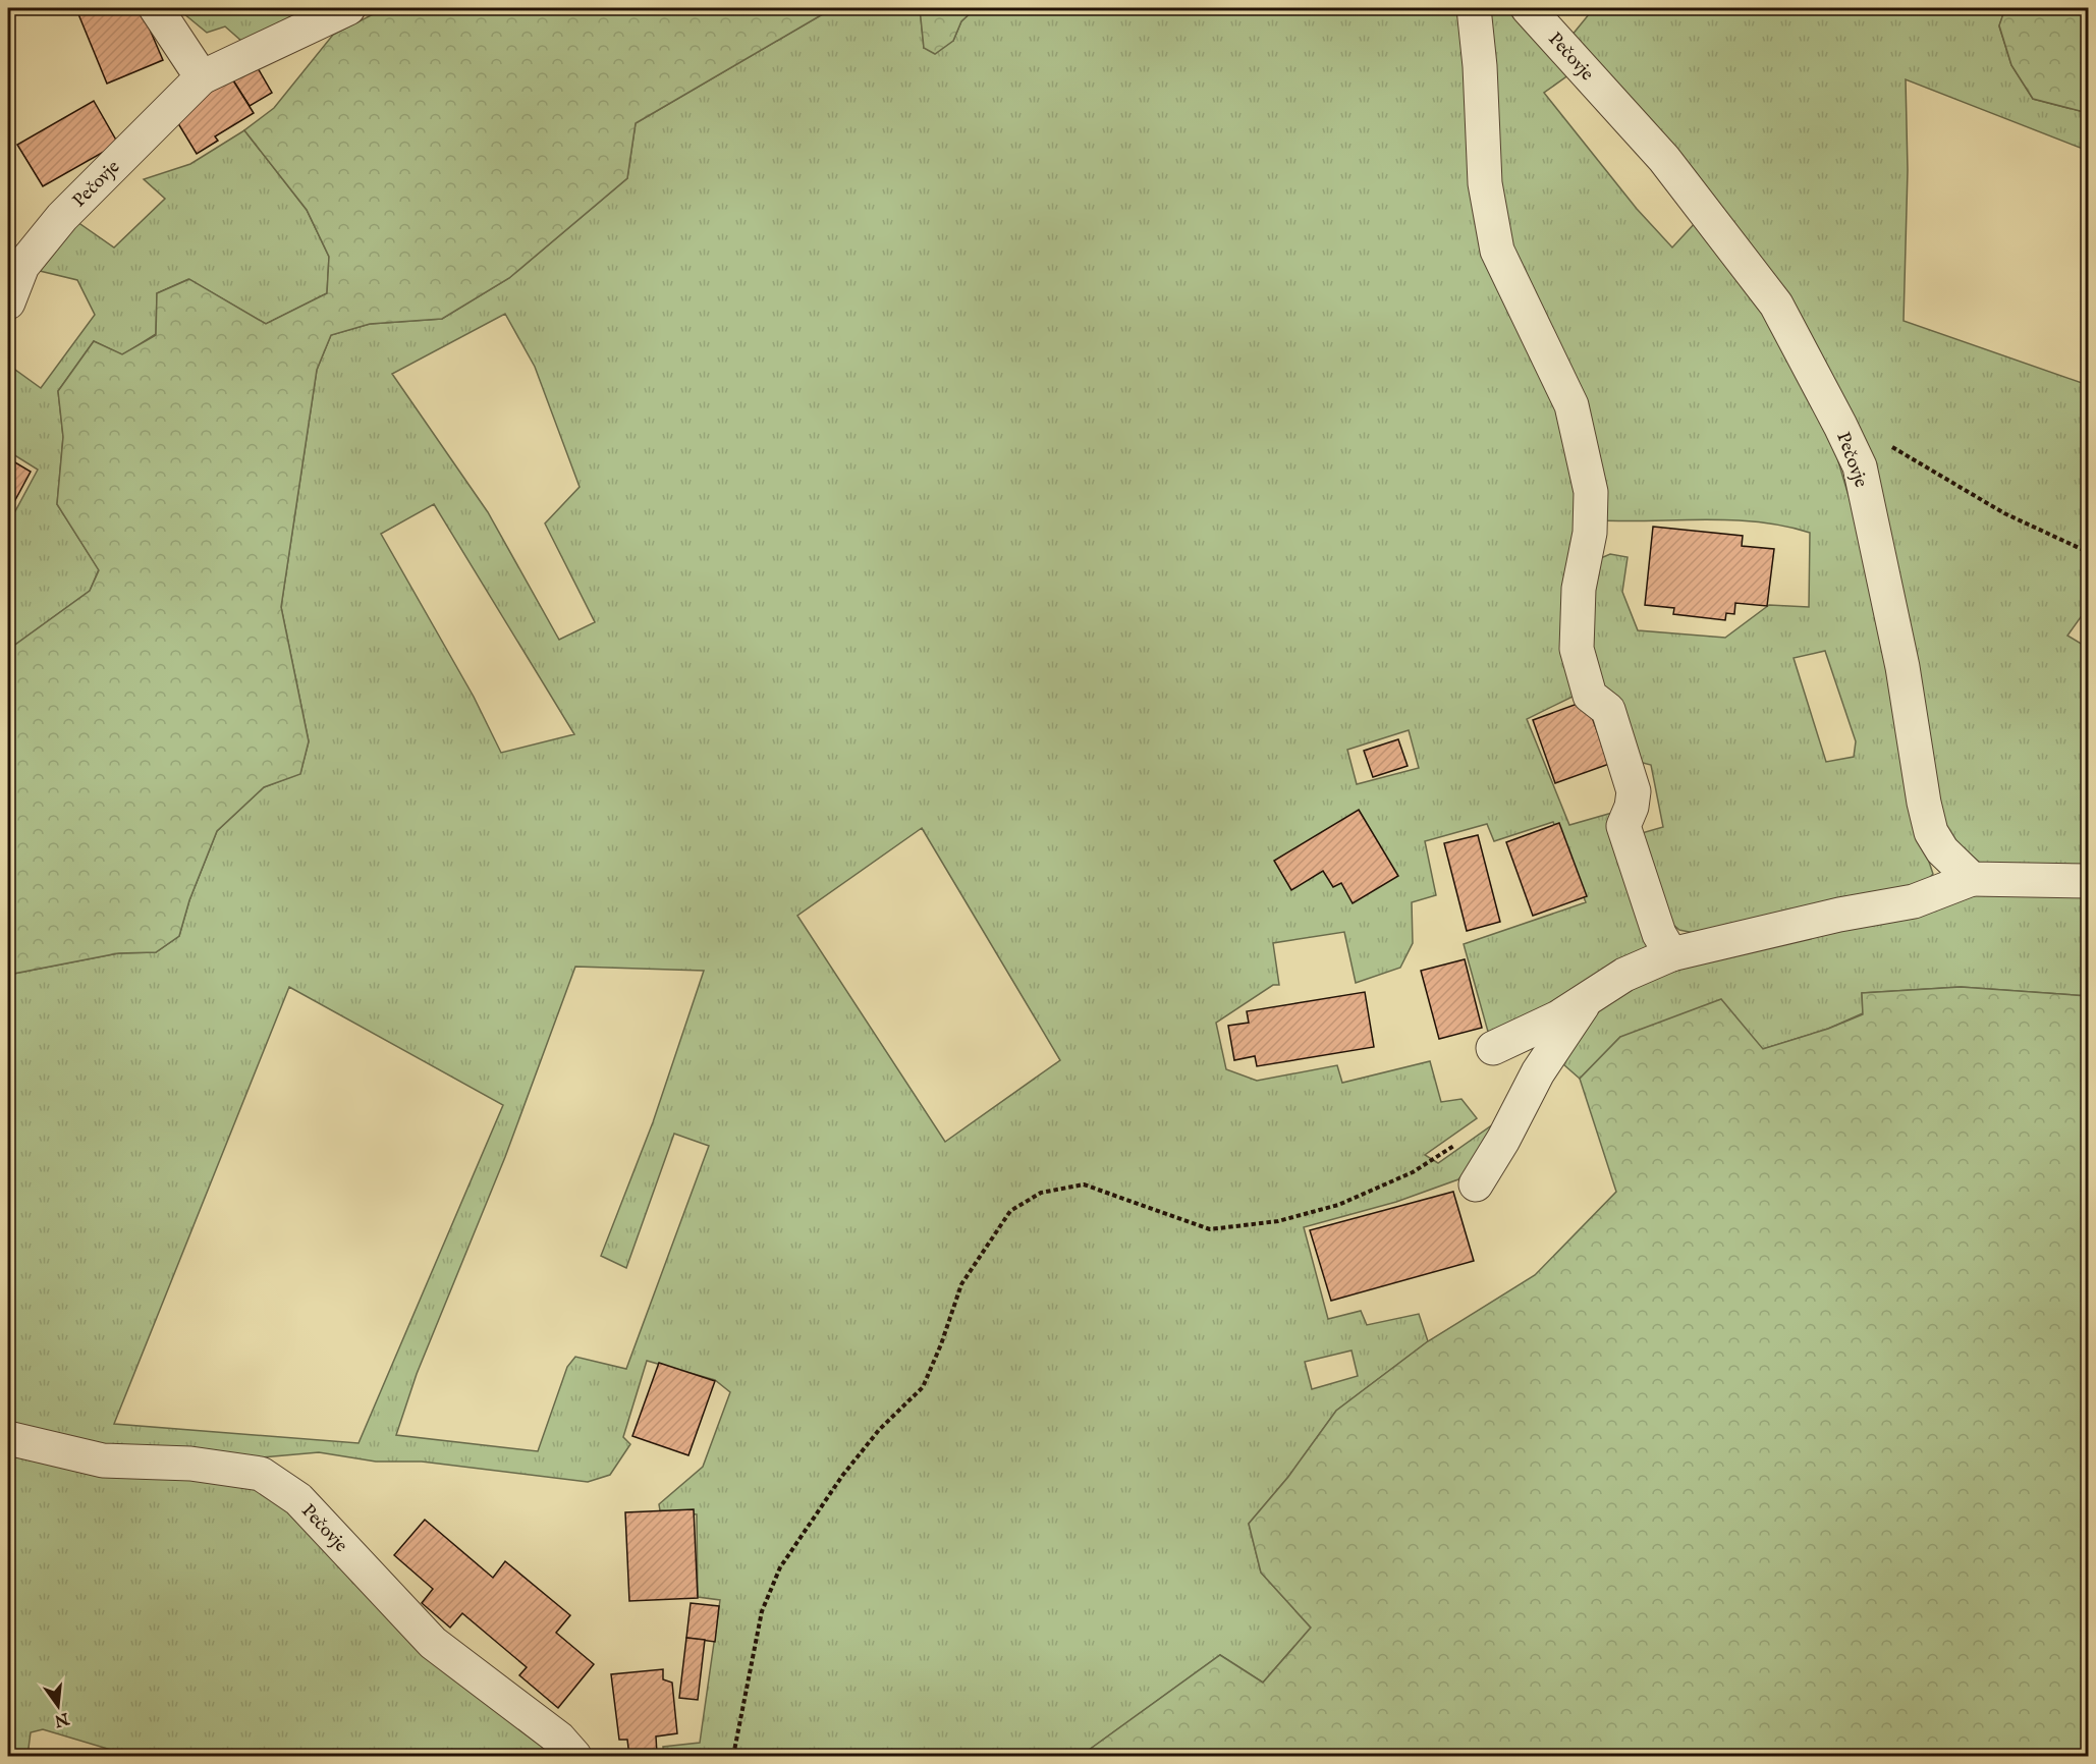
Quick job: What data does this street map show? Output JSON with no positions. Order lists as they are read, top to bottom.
{
  "streets": {
    "street": ["Pečovje"]
  },
  "north": "bottom"
}
